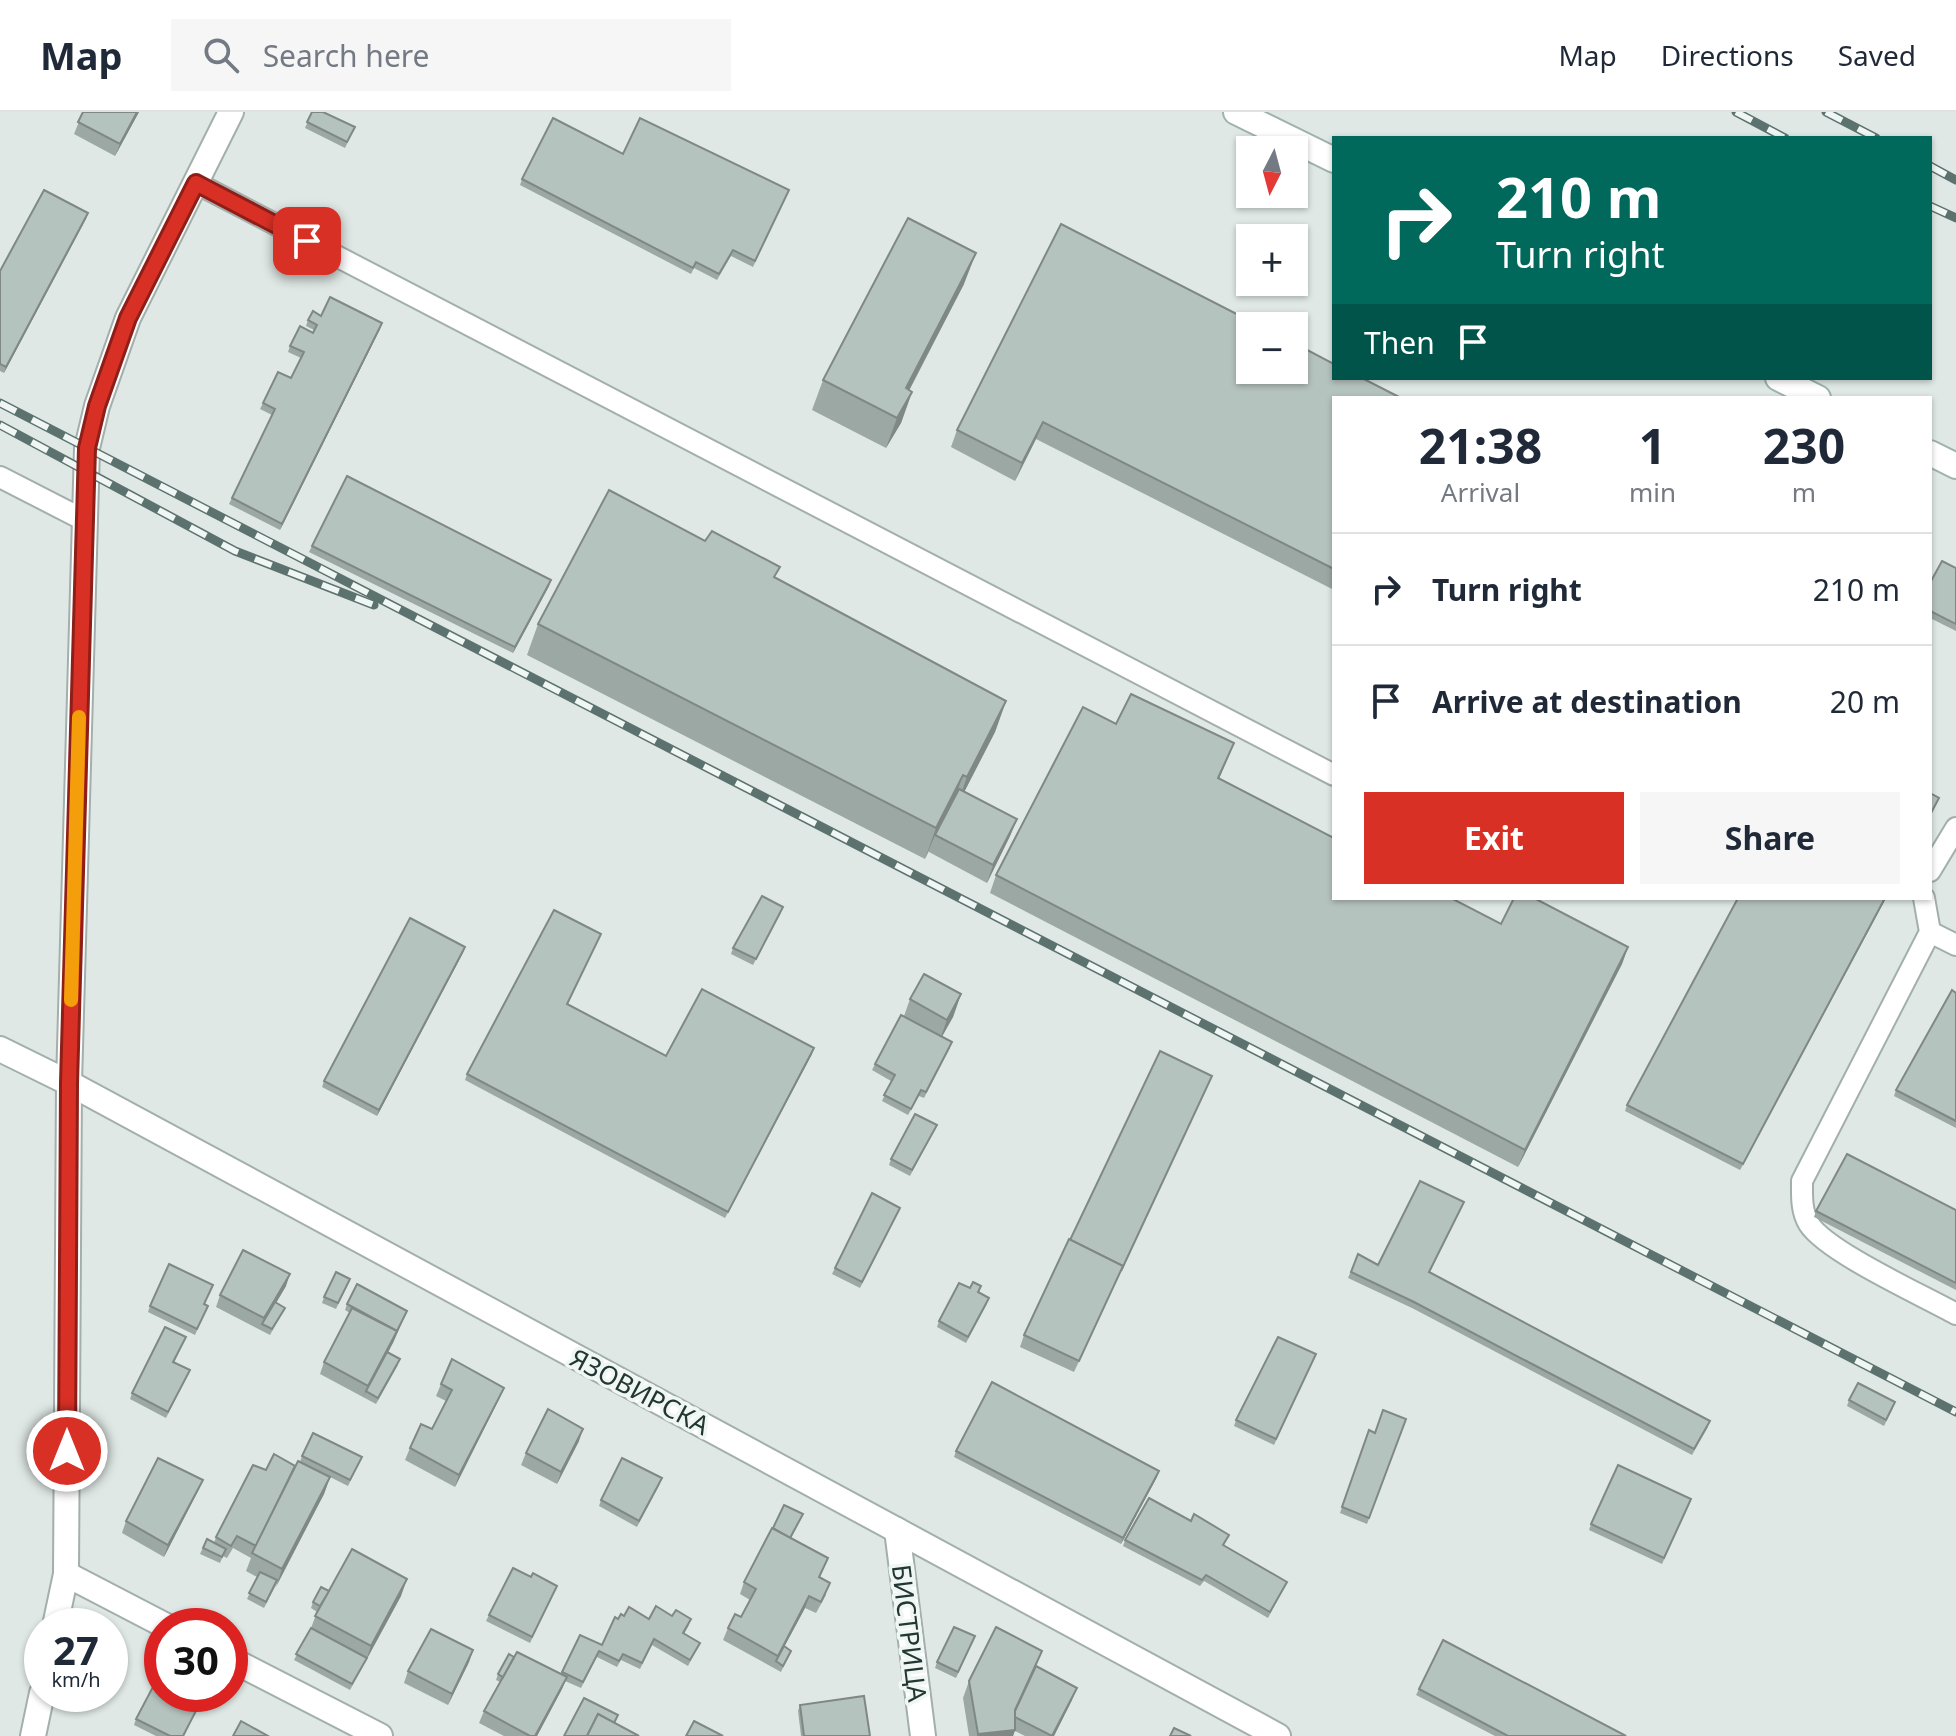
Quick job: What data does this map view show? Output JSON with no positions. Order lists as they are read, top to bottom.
{
  "streets": {
    "street": ["ЯЗОВИРСКА", "БИСТРИЦА"]
  },
  "crossings": [
    ["ЯЗОВИРСКА", "БИСТРИЦА"]
  ],
  "north": "bottom",
  "page": {
    "header": "Map",
    "search": "Search here",
    "nav": ["Map", "Directions", "Saved"],
    "map_buttons": ["+", "−"],
    "turn": ["210 m", "Turn right"],
    "then": "Then",
    "eta": [
      "21:38",
      "Arrival",
      "1",
      "min",
      "230",
      "m"
    ],
    "list": [
      {
        "name": "Turn right",
        "value": "210 m"
      },
      {
        "name": "Arrive at destination",
        "value": "20 m"
      }
    ],
    "buttons": ["Exit", "Share"],
    "speed": "27 km/h",
    "limit": "30"
  }
}
